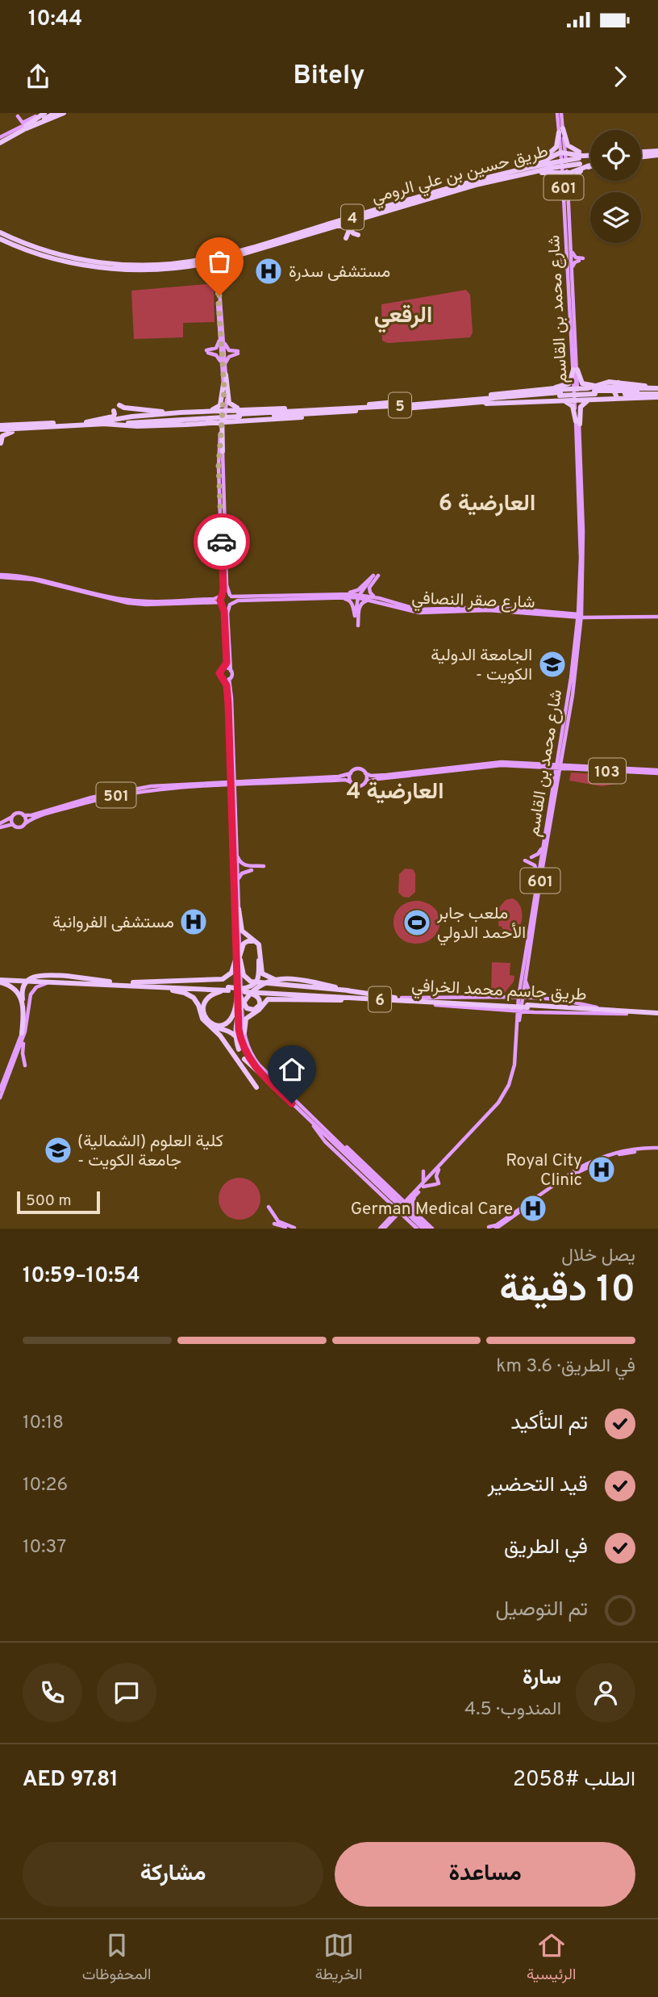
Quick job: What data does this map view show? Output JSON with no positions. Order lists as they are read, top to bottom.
{
  "streets": {
    "highway": [
      "طريق حسين بن علي الرومي",
      "4",
      "5",
      "طريق جاسم محمد الخرافي",
      "6"
    ],
    "main road": [
      "601",
      "شارع محمد بن القاسم",
      "شارع صقر النصافي",
      "103",
      "501"
    ]
  },
  "crossings": [
    ["شارع محمد بن القاسم", "شارع صقر النصافي"],
    ["شارع محمد بن القاسم", "103"]
  ],
  "districts": ["الرقعي", "العارضية 6", "العارضية 4"],
  "places": {
    "hospital": [
      "مستشفى سدرة",
      "مستشفى الفروانية",
      "Royal City Clinic",
      "German Medical Care"
    ],
    "school or university": ["الجامعة الدولية - الكويت", "كلية العلوم (الشمالية) - جامعة الكويت"],
    "sports": ["ملعب جابر الأحمد الدولي"]
  },
  "scale_bar": "500 m",
  "page": {
    "status": "10:44",
    "header": "Bitely",
    "scale": "500 m",
    "heading": ["10 دقيقة", "يصل خلال", "10:54–10:59"],
    "panel": [
      "سارة",
      "المندوب · 4.5",
      "الطلب #2058",
      "AED 97.81"
    ],
    "bar": "في الطريق · 3.6 km",
    "list": [
      ["تم التأكيد", "10:18"],
      ["قيد التحضير", "10:26"],
      ["في الطريق", "10:37"],
      "تم التوصيل"
    ],
    "buttons": ["مساعدة", "مشاركة"],
    "tabs": ["الرئيسية", "الخريطة", "المحفوظات"]
  }
}
